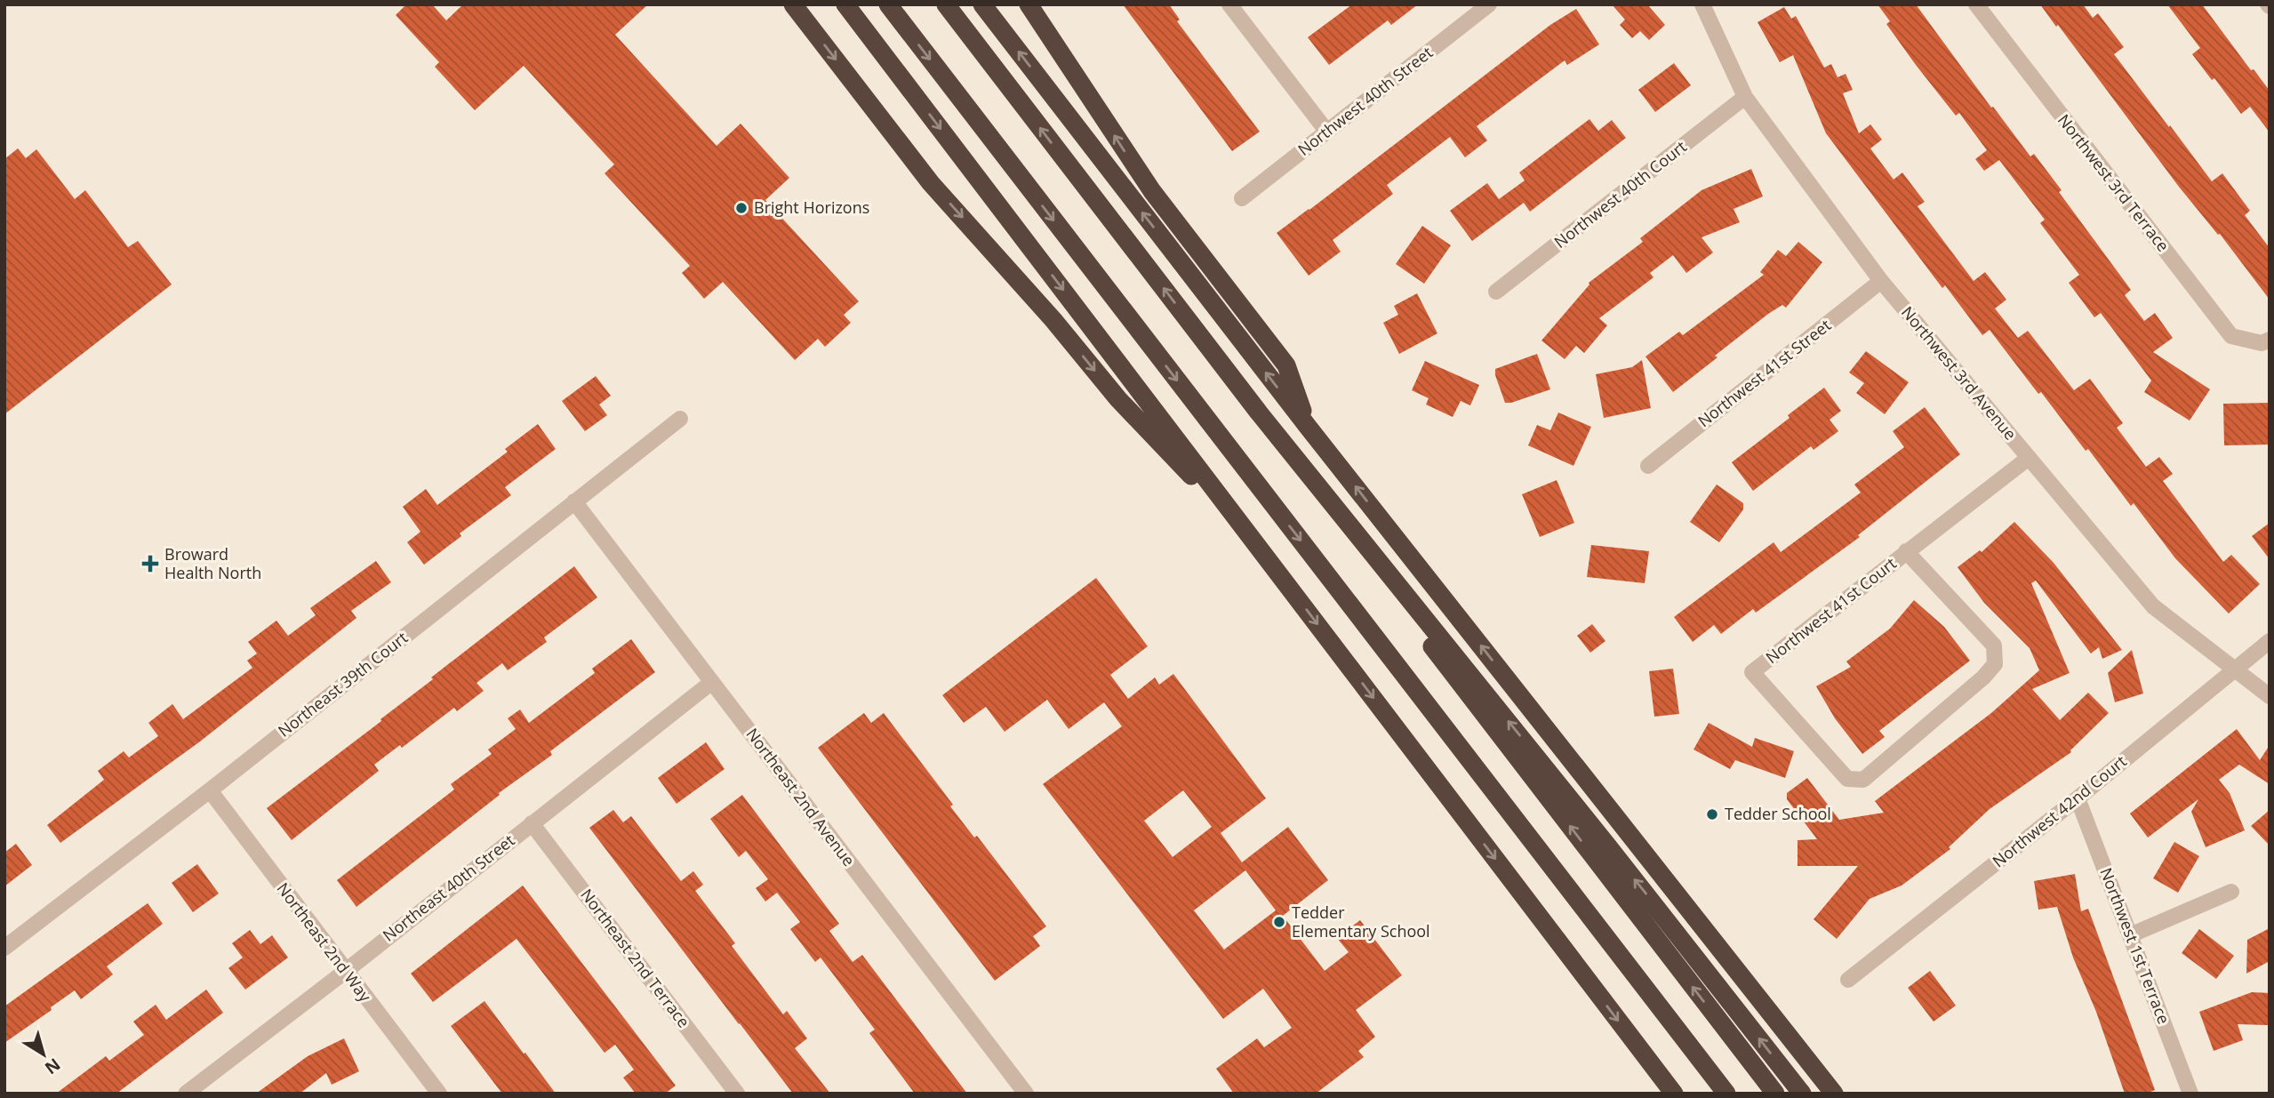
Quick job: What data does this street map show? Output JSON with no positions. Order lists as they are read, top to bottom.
{
  "streets": {
    "street": [
      "Northwest 40th Street",
      "Northwest 3rd Terrace",
      "Northwest 40th Court",
      "Northwest 41st Street",
      "Northwest 3rd Avenue",
      "Northwest 41st Court",
      "Northeast 39th Court",
      "Northeast 2nd Avenue",
      "Northwest 42nd Court",
      "Northeast 40th Street",
      "Northeast 2nd Way",
      "Northwest 1st Terrace",
      "Northeast 2nd Terrace"
    ]
  },
  "crossings": [
    ["Northwest 40th Court", "Northwest 3rd Avenue"],
    ["Northwest 41st Street", "Northwest 3rd Avenue"],
    ["Northwest 3rd Avenue", "Northwest 41st Court"],
    ["Northwest 3rd Avenue", "Northwest 42nd Court"],
    ["Northeast 39th Court", "Northeast 2nd Avenue"],
    ["Northeast 39th Court", "Northeast 2nd Way"],
    ["Northeast 2nd Avenue", "Northeast 40th Street"],
    ["Northwest 42nd Court", "Northwest 1st Terrace"],
    ["Northeast 40th Street", "Northeast 2nd Way"],
    ["Northeast 40th Street", "Northeast 2nd Terrace"]
  ],
  "places": {
    "other": ["Bright Horizons", "Tedder School", "Tedder Elementary School"],
    "health": ["Broward Health North"]
  },
  "north": "bottom right"
}
